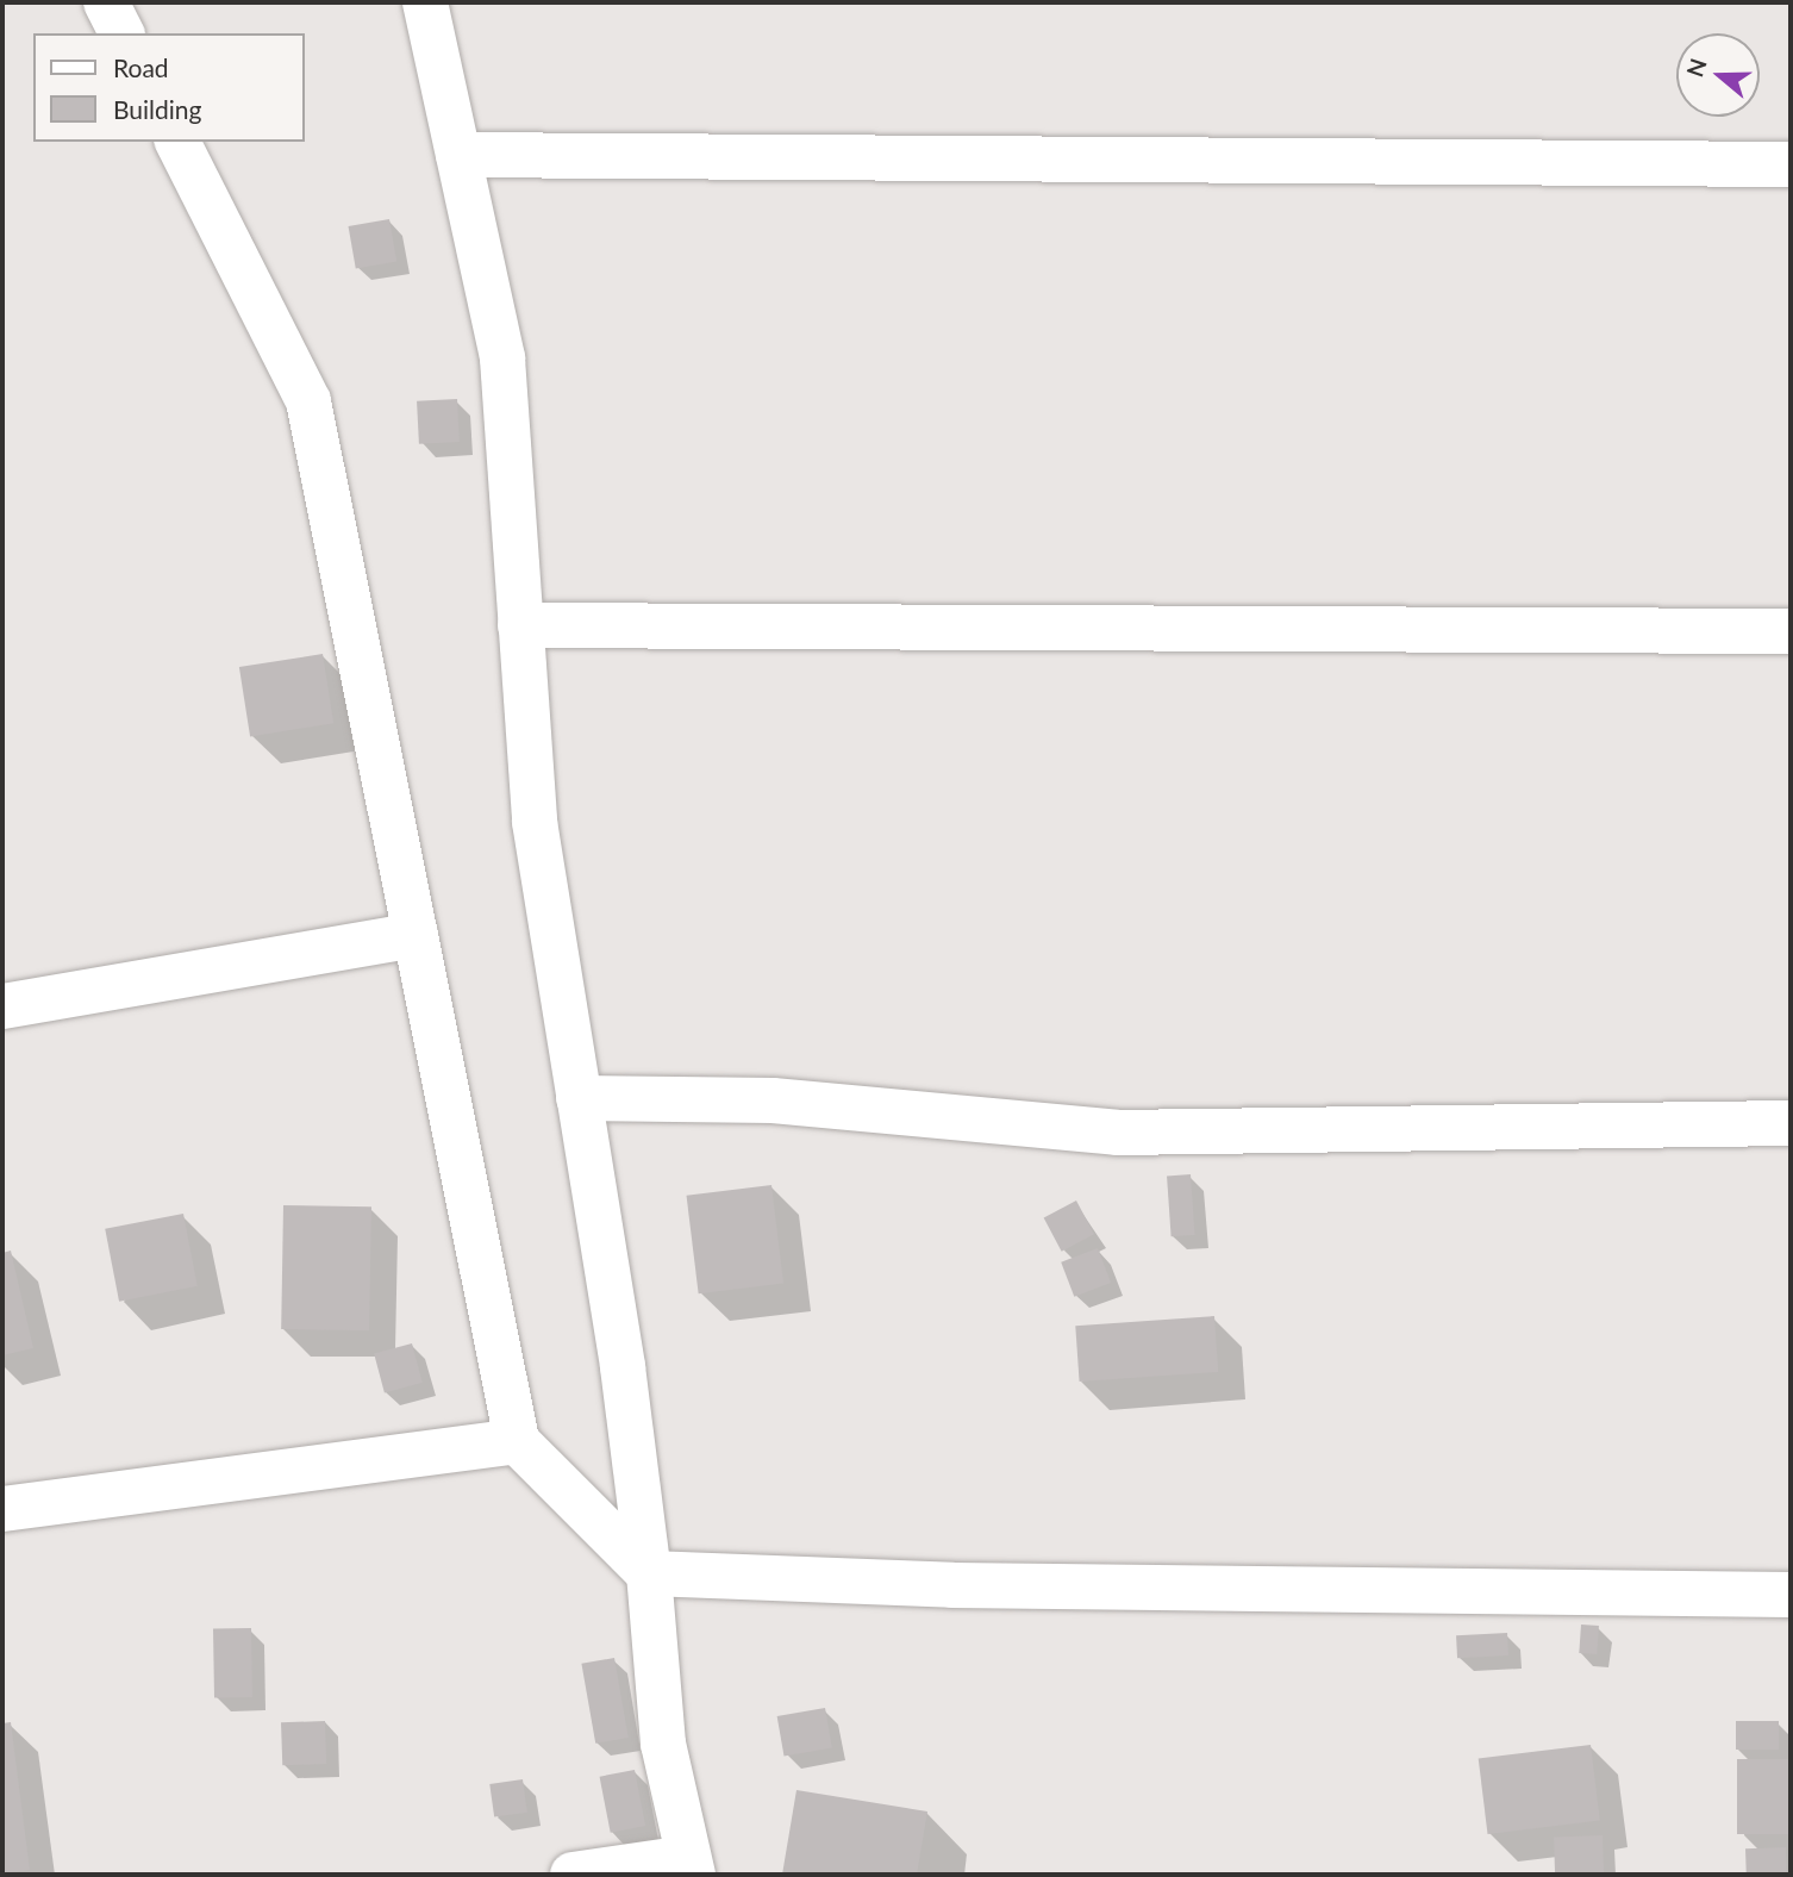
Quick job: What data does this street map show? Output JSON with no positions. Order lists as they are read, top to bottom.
{
  "legend": ["Road", "Building"],
  "north": "left"
}
